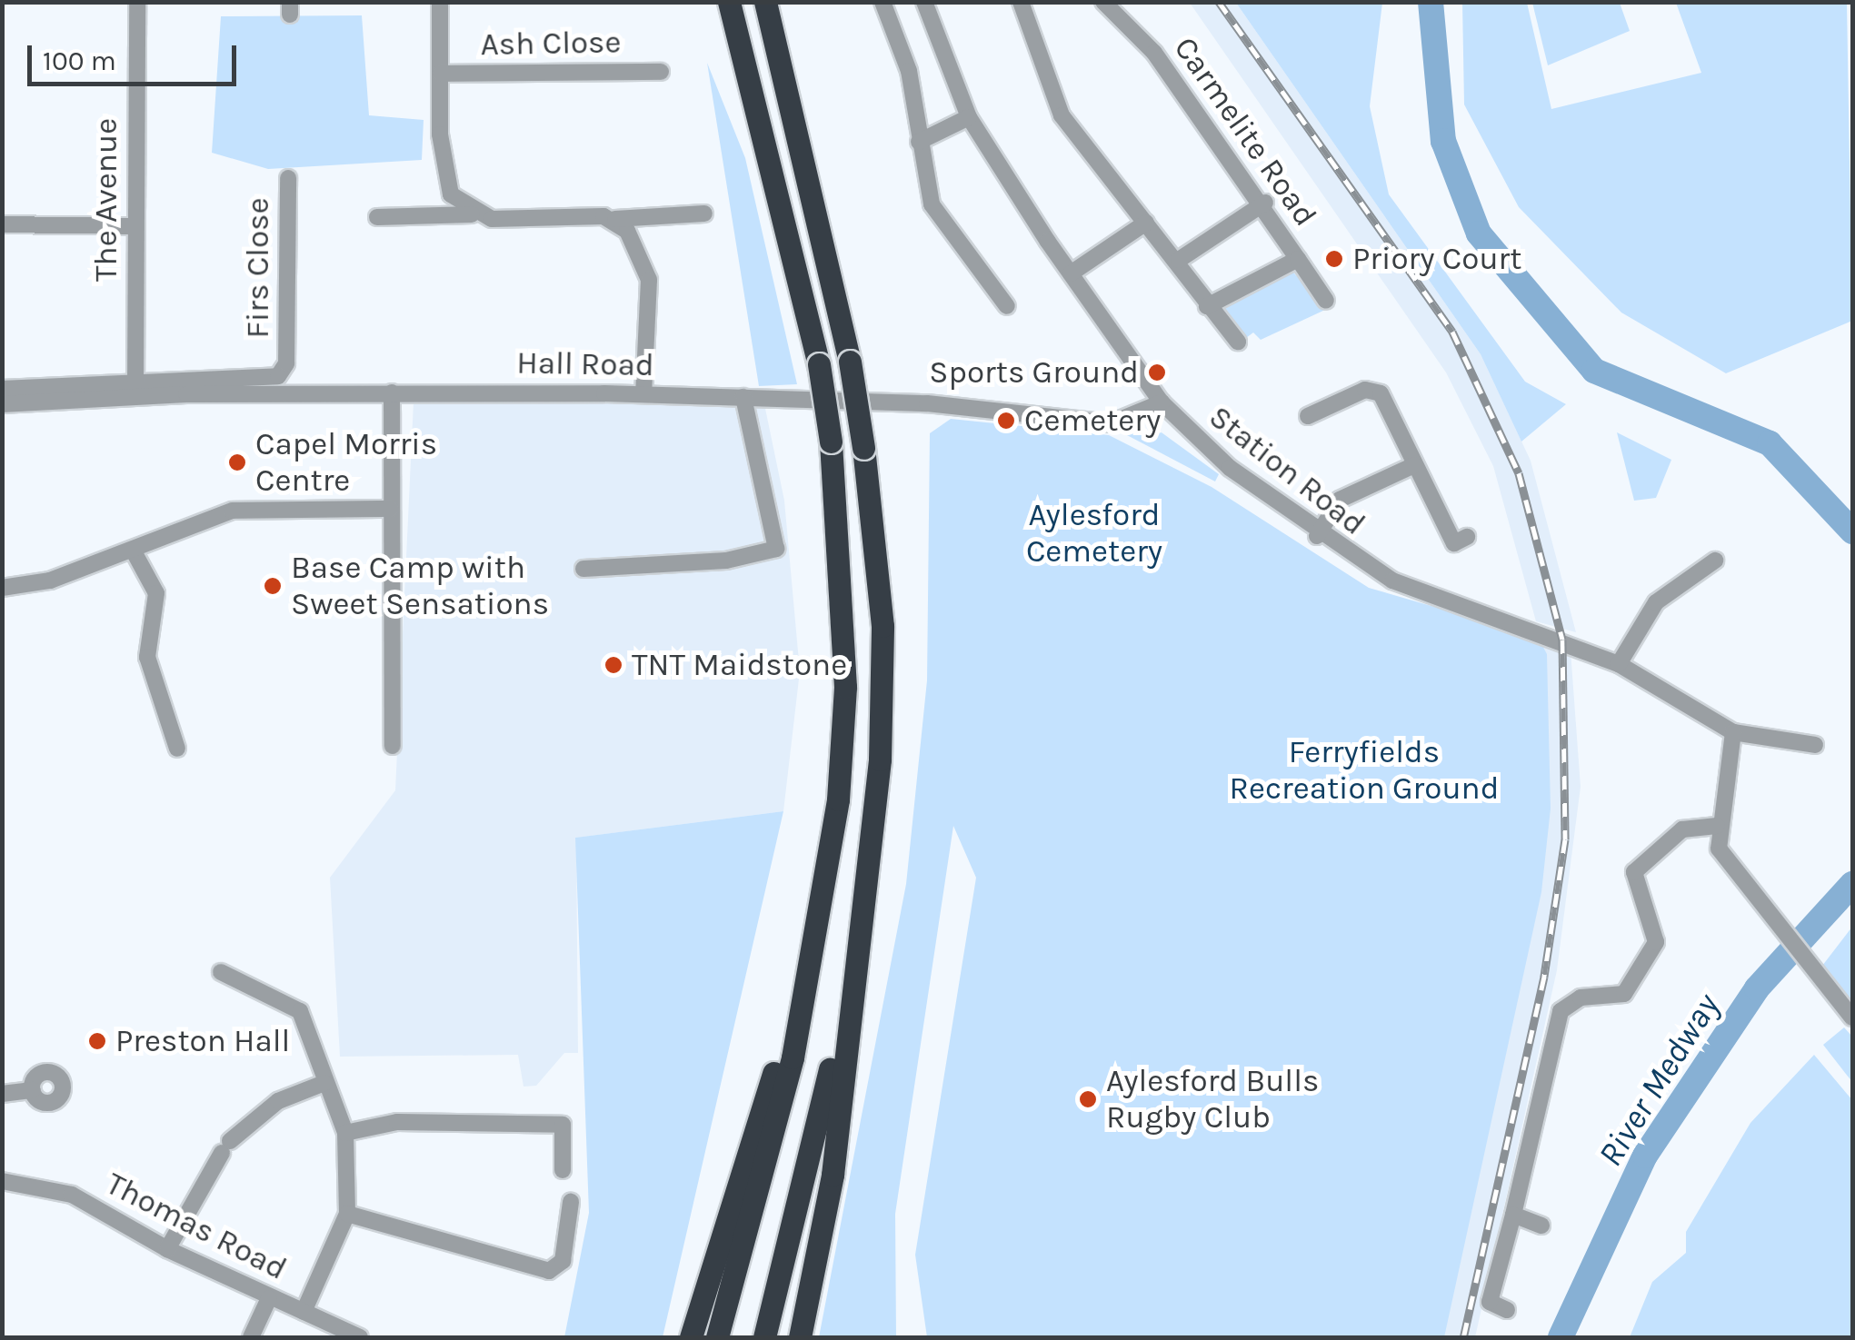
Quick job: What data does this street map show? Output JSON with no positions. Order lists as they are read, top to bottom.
{
  "streets": {
    "street": [
      "Ash Close",
      "Carmelite Road",
      "The Avenue",
      "Firs Close",
      "Hall Road",
      "Station Road",
      "Thomas Road"
    ]
  },
  "crossings": [
    ["The Avenue", "Firs Close"],
    ["The Avenue", "Hall Road"],
    ["Hall Road", "Station Road"]
  ],
  "water": ["River Medway"],
  "parks": ["Aylesford Cemetery", "Ferryfields Recreation Ground"],
  "places": [
    "Priory Court",
    "Sports Ground",
    "Cemetery",
    "Capel Morris Centre",
    "Base Camp with Sweet Sensations",
    "TNT Maidstone",
    "Preston Hall",
    "Aylesford Bulls Rugby Club"
  ],
  "scale_bar": "100 m"
}
